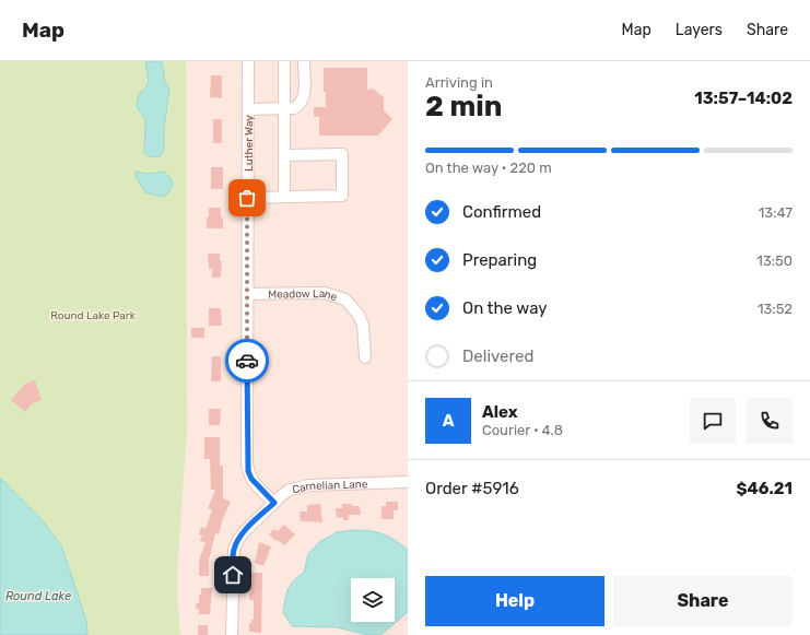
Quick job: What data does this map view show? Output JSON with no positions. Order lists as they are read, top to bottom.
{
  "streets": {
    "street": ["Luther Way", "Meadow Lane", "Carnelian Lane"]
  },
  "crossings": [
    ["Luther Way", "Meadow Lane"],
    ["Luther Way", "Carnelian Lane"]
  ],
  "water": ["Round Lake"],
  "parks": ["Round Lake Park"],
  "page": {
    "header": "Map",
    "nav": ["Map", "Layers", "Share"],
    "heading": ["2 min", "Arriving in", "13:57–14:02"],
    "panel": [
      "Alex",
      "Courier · 4.8",
      "Order #5916",
      "$46.21"
    ],
    "bar": "On the way · 220 m",
    "list": [
      ["Confirmed", "13:47"],
      ["Preparing", "13:50"],
      ["On the way", "13:52"],
      "Delivered"
    ],
    "round": "A",
    "buttons": ["Help", "Share"]
  }
}
